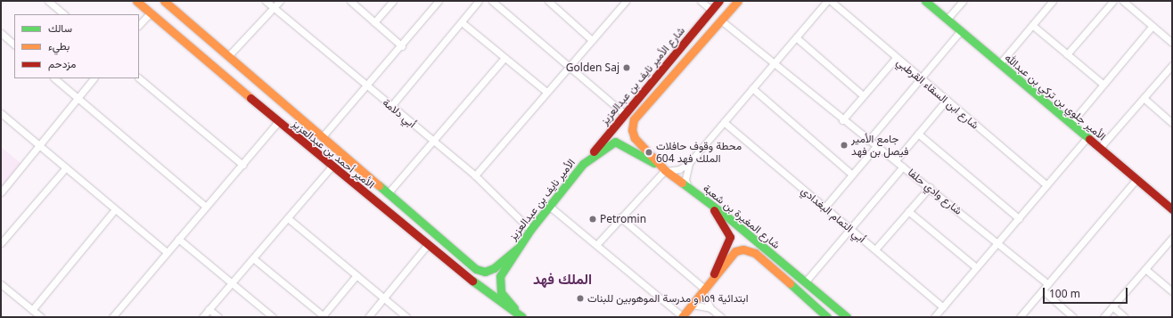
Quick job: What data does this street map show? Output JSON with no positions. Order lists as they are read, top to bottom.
{
  "streets": {
    "street": [
      "شارع الأمير نايف بن عبدالعزيز",
      "شارع ابن السقاء القرطبي",
      "الأمير جلوي بن تركي بن عبدالله",
      "أبي دلامة",
      "الأمير أحمد بن عبدالعزيز",
      "شارع وادي حلفا",
      "الأمير نايف بن عبدالعزيز",
      "أبي التمام البغدادي",
      "شارع المغيرة بن شعبة"
    ]
  },
  "crossings": [
    ["شارع الأمير نايف بن عبدالعزيز", "شارع وادي حلفا"],
    ["شارع الأمير نايف بن عبدالعزيز", "الأمير نايف بن عبدالعزيز"],
    ["شارع الأمير نايف بن عبدالعزيز", "شارع المغيرة بن شعبة"],
    ["أبي دلامة", "الأمير نايف بن عبدالعزيز"],
    ["الأمير أحمد بن عبدالعزيز", "الأمير نايف بن عبدالعزيز"],
    ["الأمير نايف بن عبدالعزيز", "شارع المغيرة بن شعبة"]
  ],
  "districts": ["الملك فهد"],
  "places": [
    "Golden Saj",
    "جامع الأمير فيصل بن فهد",
    "محطة وقوف حافلات الملك فهد 604",
    "Petromin",
    "ابتدائية ١٥٩ و مدرسة الموهوبين للبنات"
  ],
  "legend": ["سالك", "بطيء", "مزدحم"],
  "scale_bar": "100 m"
}
